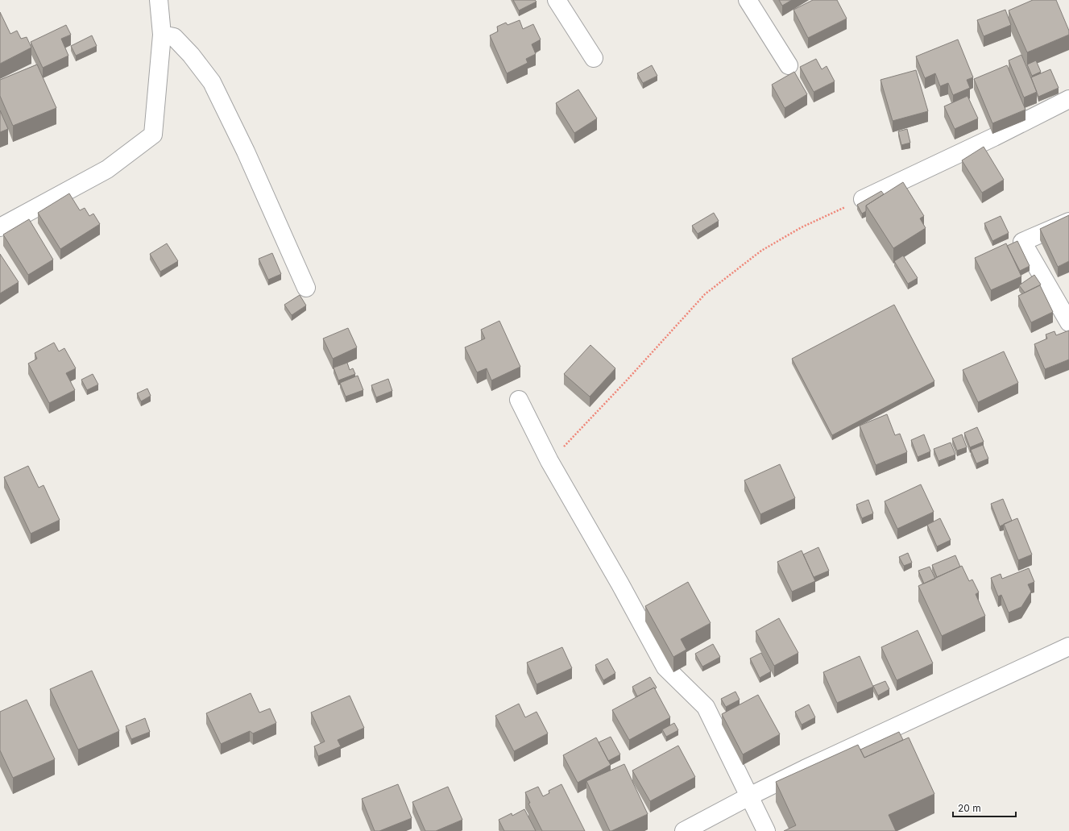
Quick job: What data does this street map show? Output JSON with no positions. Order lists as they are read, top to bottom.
{
  "scale_bar": "20 m"
}
